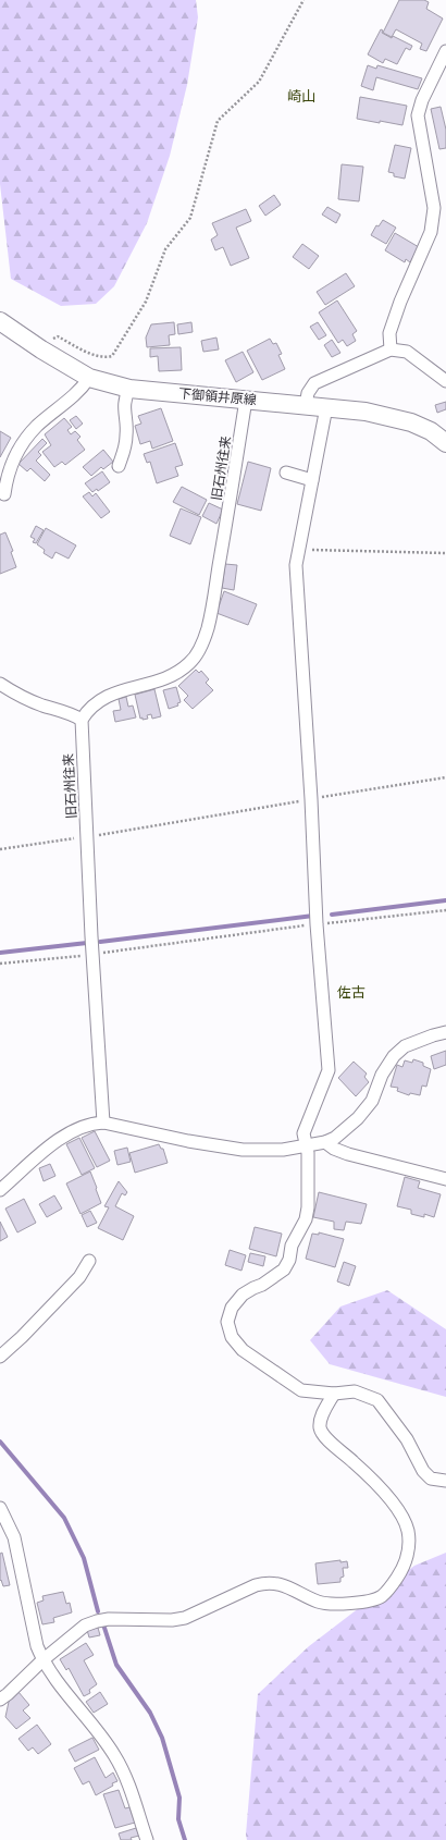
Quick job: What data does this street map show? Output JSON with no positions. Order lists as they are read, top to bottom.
{
  "streets": {
    "main road": ["下御領井原線"],
    "street": ["旧石州往来"]
  },
  "crossings": [
    ["下御領井原線", "旧石州往来"]
  ],
  "districts": ["崎山", "佐古"]
}
